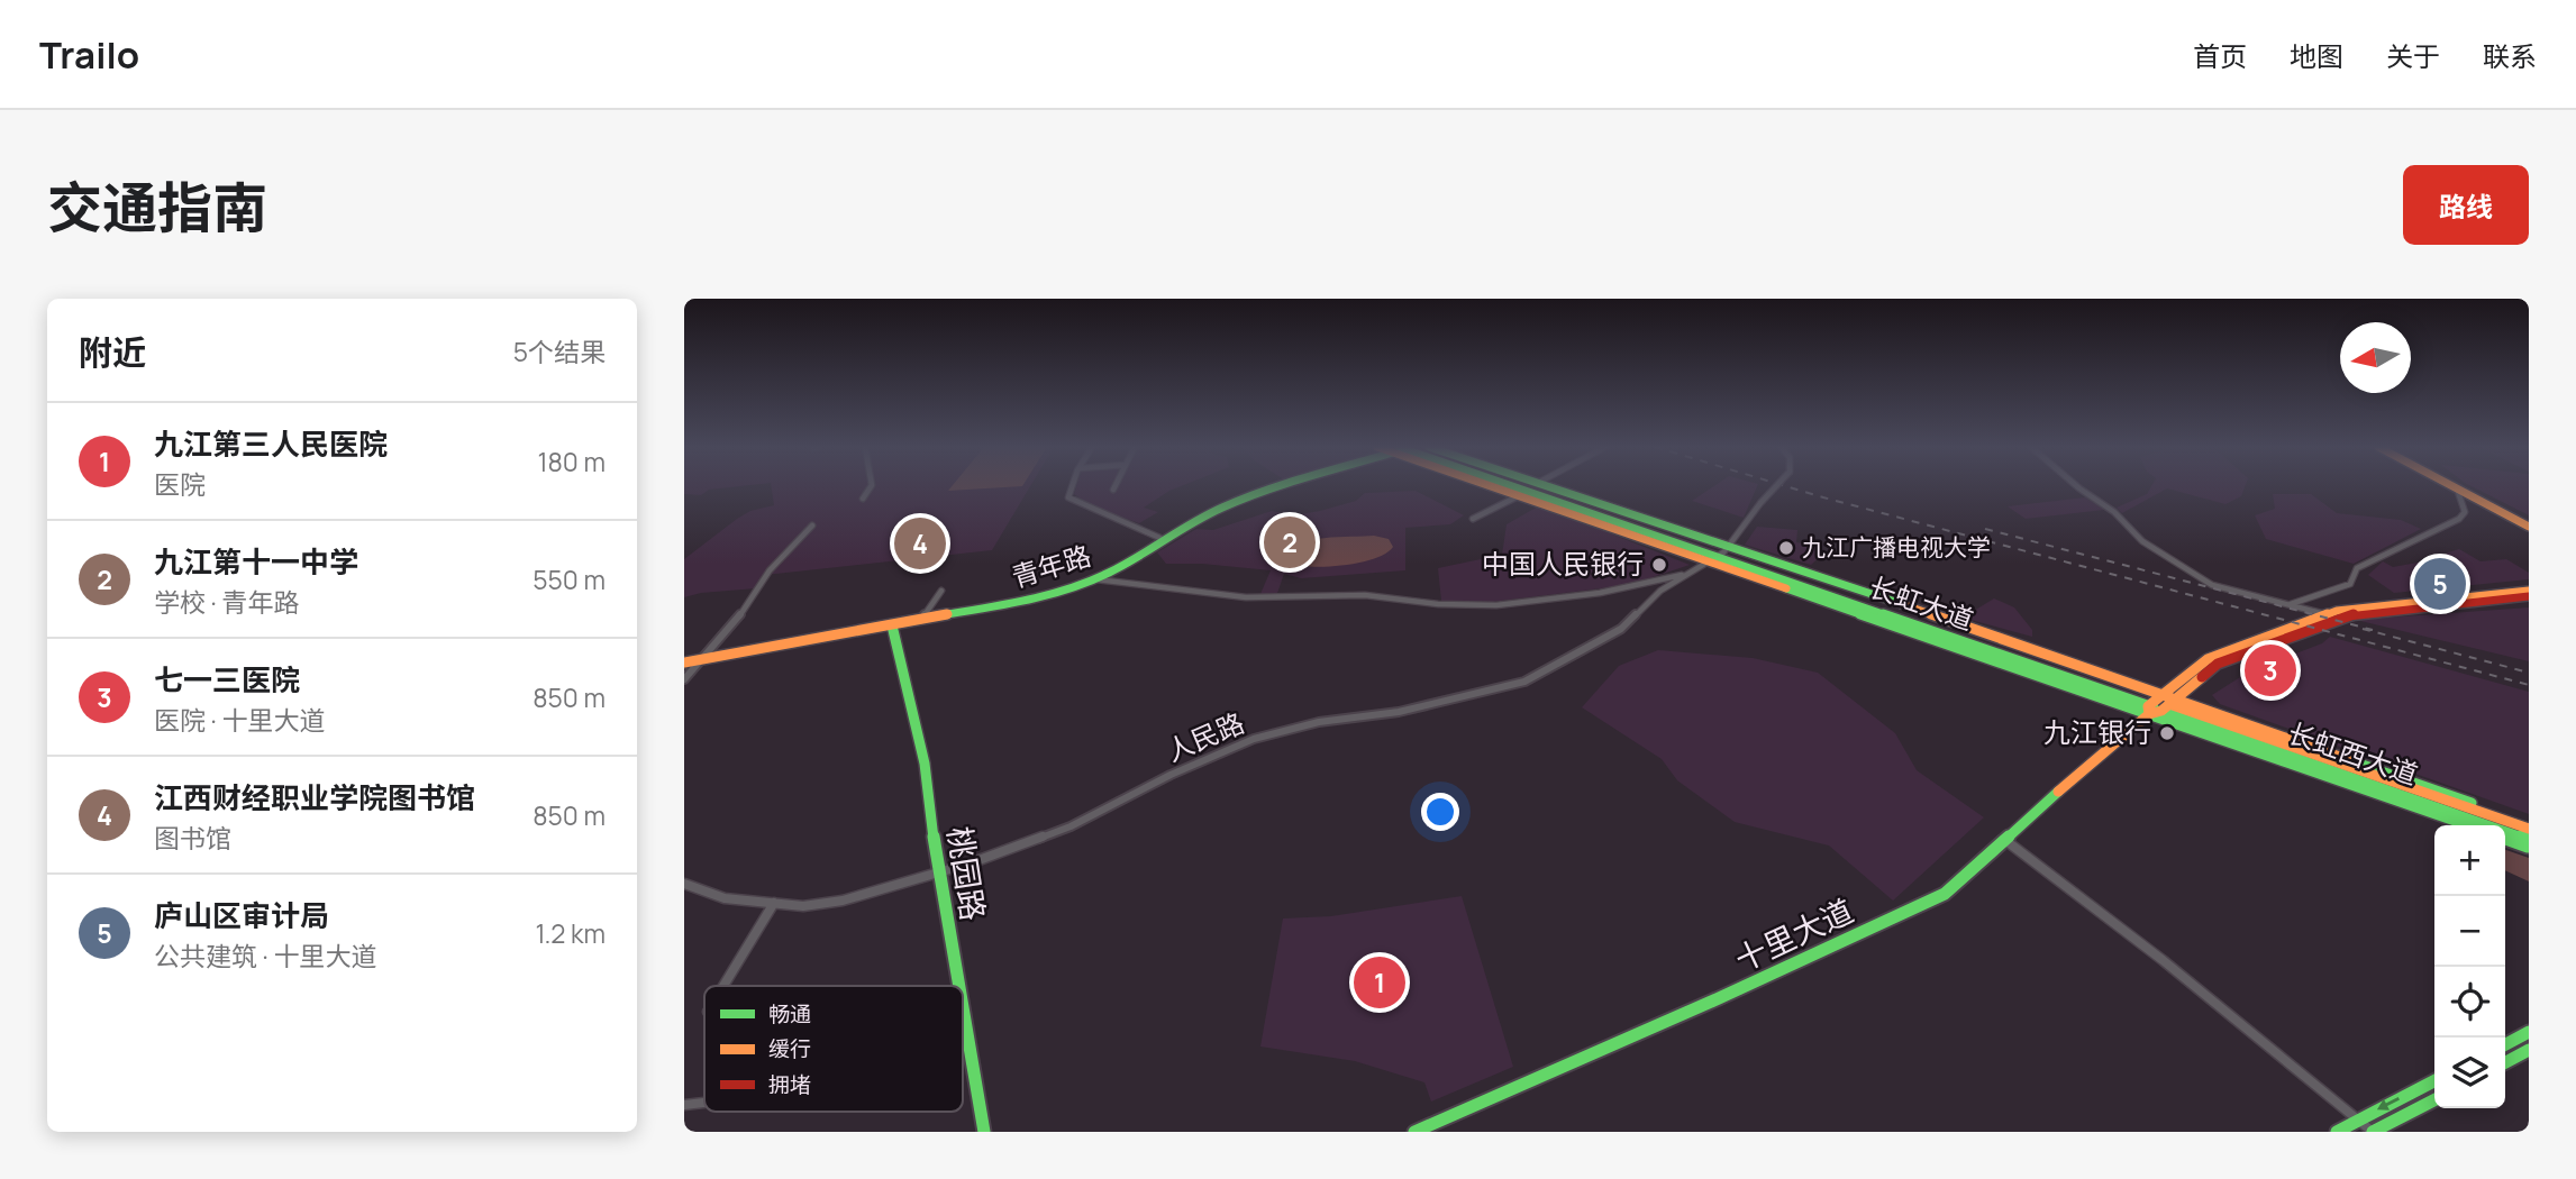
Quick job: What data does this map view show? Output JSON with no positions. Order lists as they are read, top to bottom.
{
  "streets": {
    "main road": [
      "青年路",
      "长虹大道",
      "长虹西大道",
      "桃园路",
      "十里大道"
    ],
    "street": ["人民路"]
  },
  "crossings": [
    ["青年路", "桃园路"],
    ["长虹大道", "人民路"],
    ["长虹大道", "长虹西大道"],
    ["长虹大道", "十里大道"],
    ["人民路", "桃园路"],
    ["长虹西大道", "十里大道"]
  ],
  "places": ["九江广播电视大学", "中国人民银行", "九江银行"],
  "legend": ["畅通", "缓行", "拥堵"],
  "north": "left",
  "page": {
    "header": "Trailo",
    "nav": [
      "首页",
      "地图",
      "关于",
      "联系"
    ],
    "title": "交通指南",
    "buttons": "路线",
    "heading": ["附近", "5个结果"],
    "list": [
      {
        "mark": "1",
        "name": "九江第三人民医院",
        "note": "医院",
        "value": "180 m"
      },
      {
        "mark": "2",
        "name": "九江第十一中学",
        "note": "学校 · 青年路",
        "value": "550 m"
      },
      {
        "mark": "3",
        "name": "七一三医院",
        "note": "医院 · 十里大道",
        "value": "850 m"
      },
      {
        "mark": "4",
        "name": "江西财经职业学院图书馆",
        "note": "图书馆",
        "value": "850 m"
      },
      {
        "mark": "5",
        "name": "庐山区审计局",
        "note": "公共建筑 · 十里大道",
        "value": "1.2 km"
      }
    ],
    "pins": [
      "2",
      "4",
      "5",
      "3",
      "1"
    ],
    "map_buttons": ["+", "−"]
  }
}
